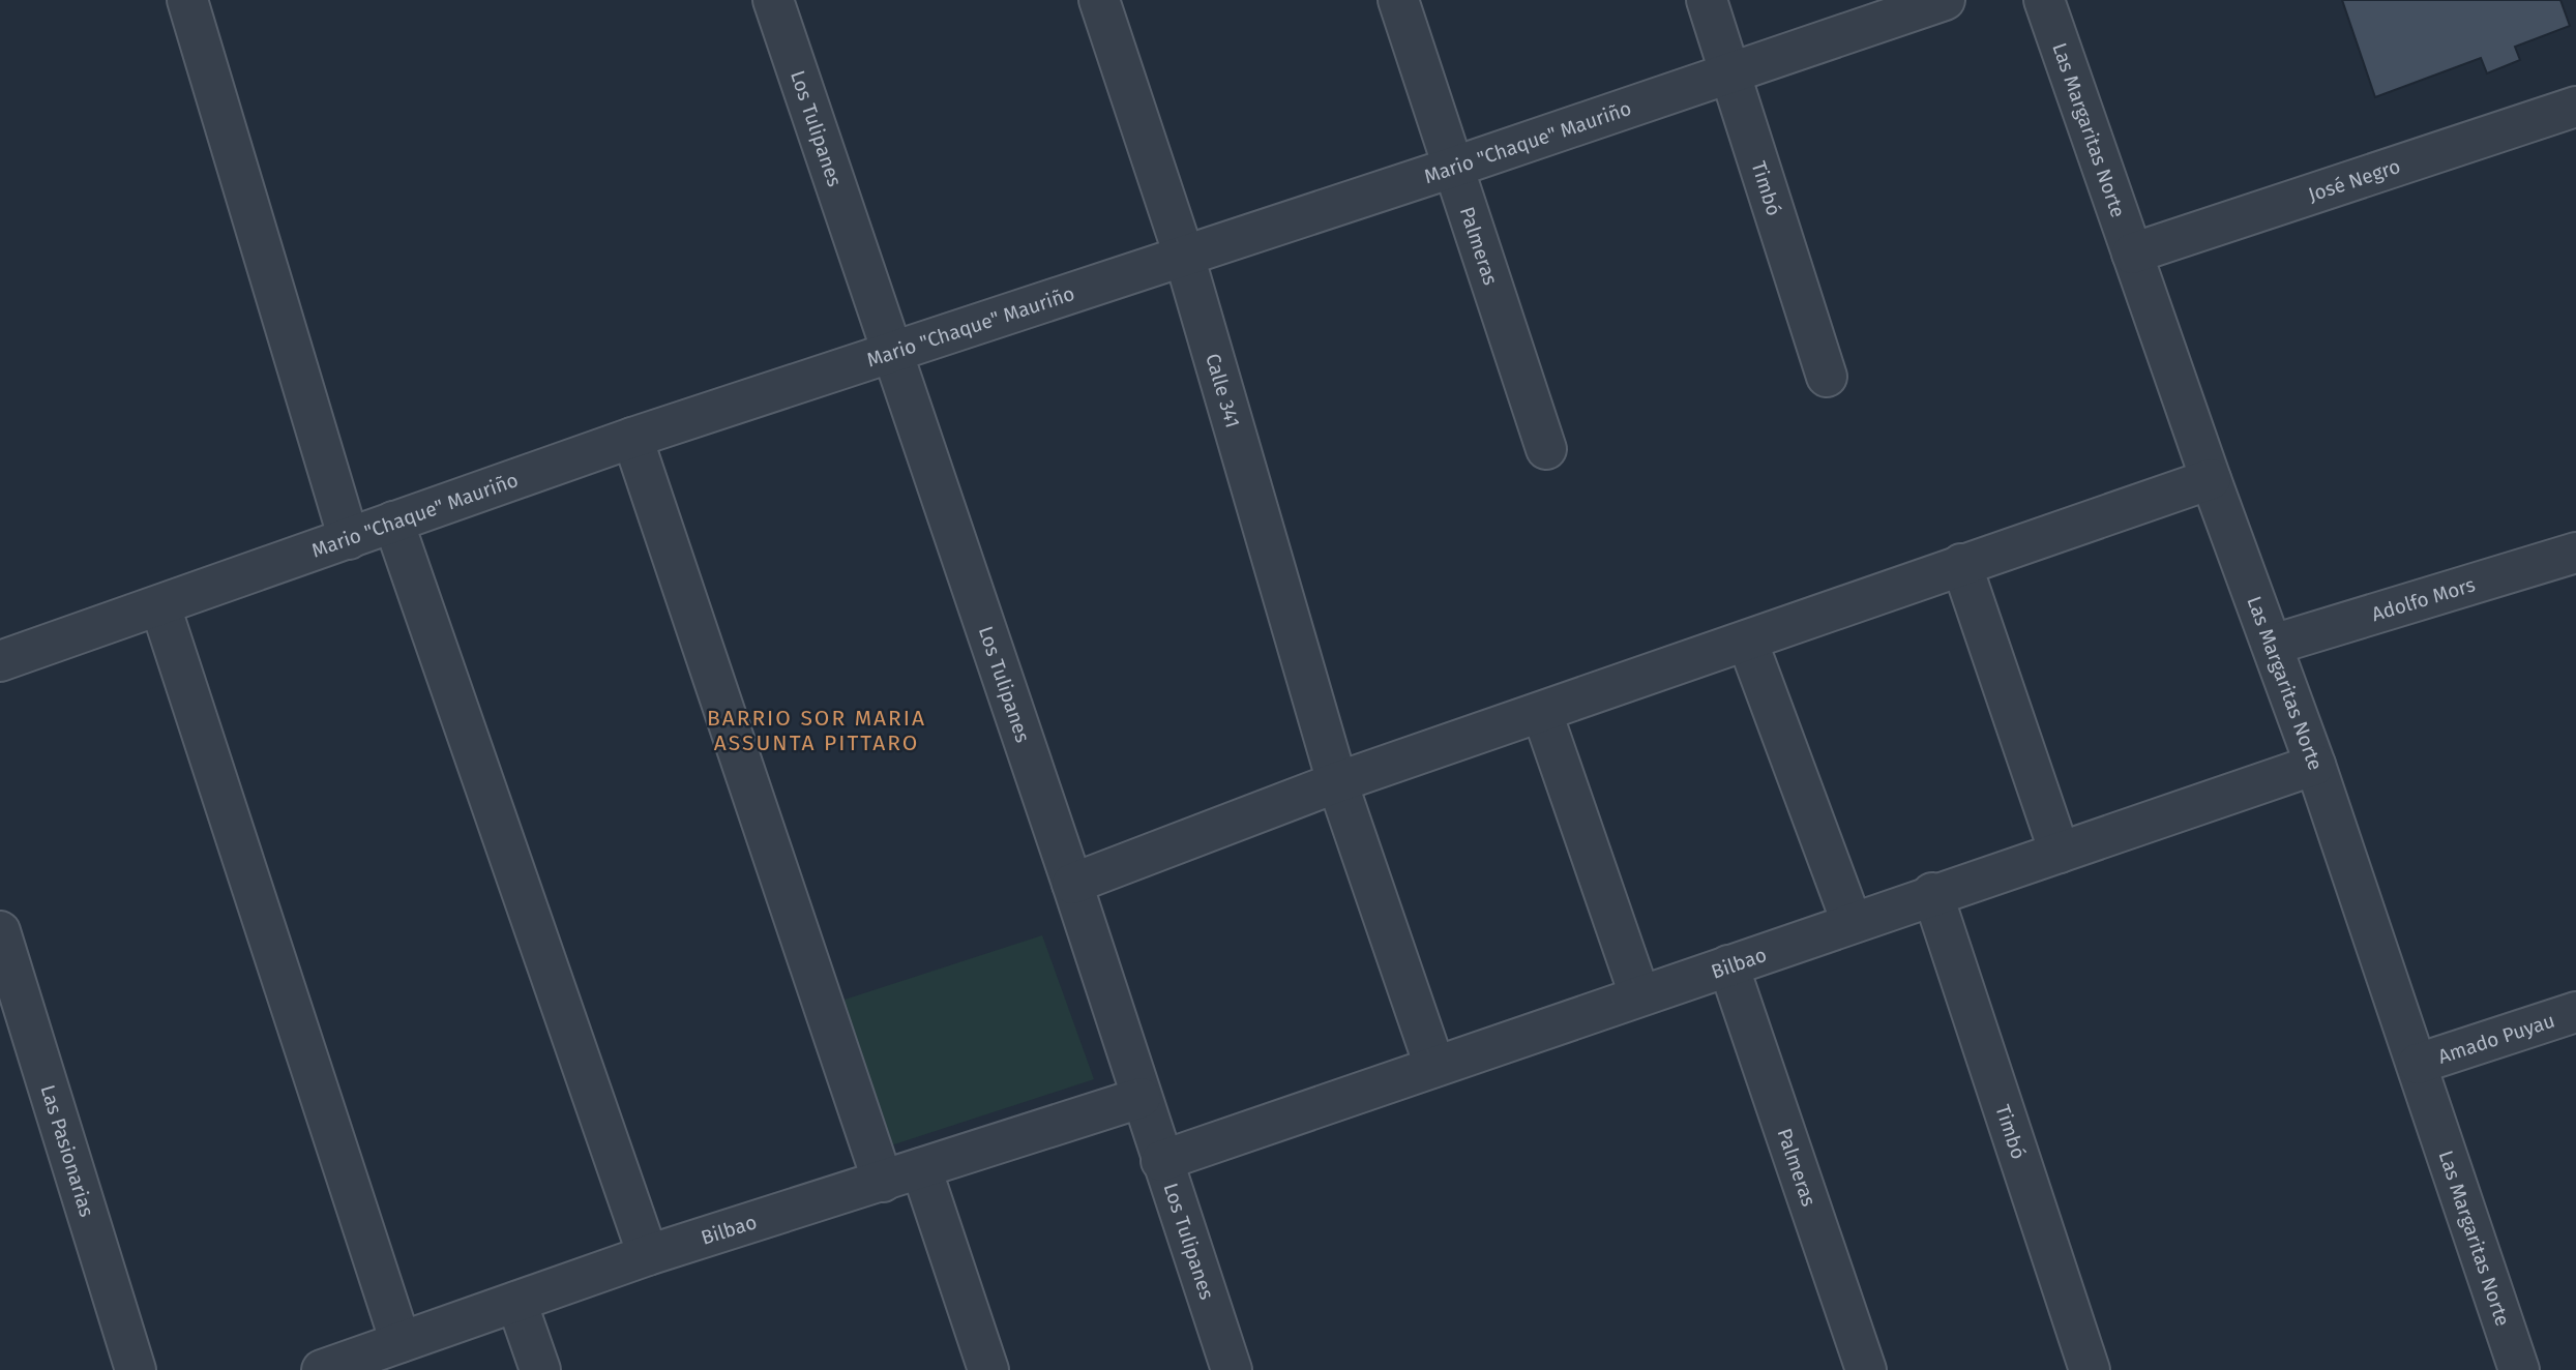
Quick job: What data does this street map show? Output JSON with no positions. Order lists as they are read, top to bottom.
{
  "streets": {
    "street": [
      "Los Tulipanes",
      "Las Margaritas Norte",
      "Mario \"Chaque\" Mauriño",
      "José Negro",
      "Timbó",
      "Palmeras",
      "Calle 341",
      "Adolfo Mors",
      "Bilbao",
      "Amado Puyau",
      "Las Pasionarias"
    ]
  },
  "crossings": [
    ["Los Tulipanes", "Mario \"Chaque\" Mauriño"],
    ["Los Tulipanes", "Bilbao"],
    ["Las Margaritas Norte", "José Negro"],
    ["Las Margaritas Norte", "Adolfo Mors"],
    ["Las Margaritas Norte", "Bilbao"],
    ["Las Margaritas Norte", "Amado Puyau"],
    ["Mario \"Chaque\" Mauriño", "Timbó"],
    ["Mario \"Chaque\" Mauriño", "Palmeras"],
    ["Mario \"Chaque\" Mauriño", "Calle 341"],
    ["Timbó", "Bilbao"],
    ["Palmeras", "Bilbao"],
    ["Calle 341", "Bilbao"]
  ],
  "districts": ["BARRIO SOR MARIA ASSUNTA PITTARO"]
}
